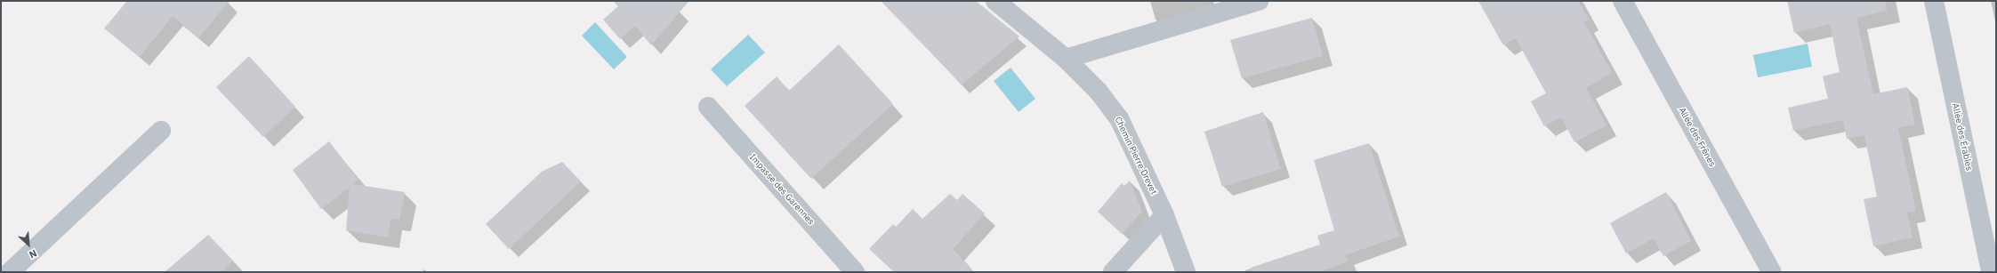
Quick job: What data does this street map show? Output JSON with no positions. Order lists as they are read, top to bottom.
{
  "streets": {
    "street": [
      "Allée des Frênes",
      "Allée des Érables",
      "Chemin Pierre Drevet",
      "Impasse des Garennes"
    ]
  },
  "north": "bottom right"
}
